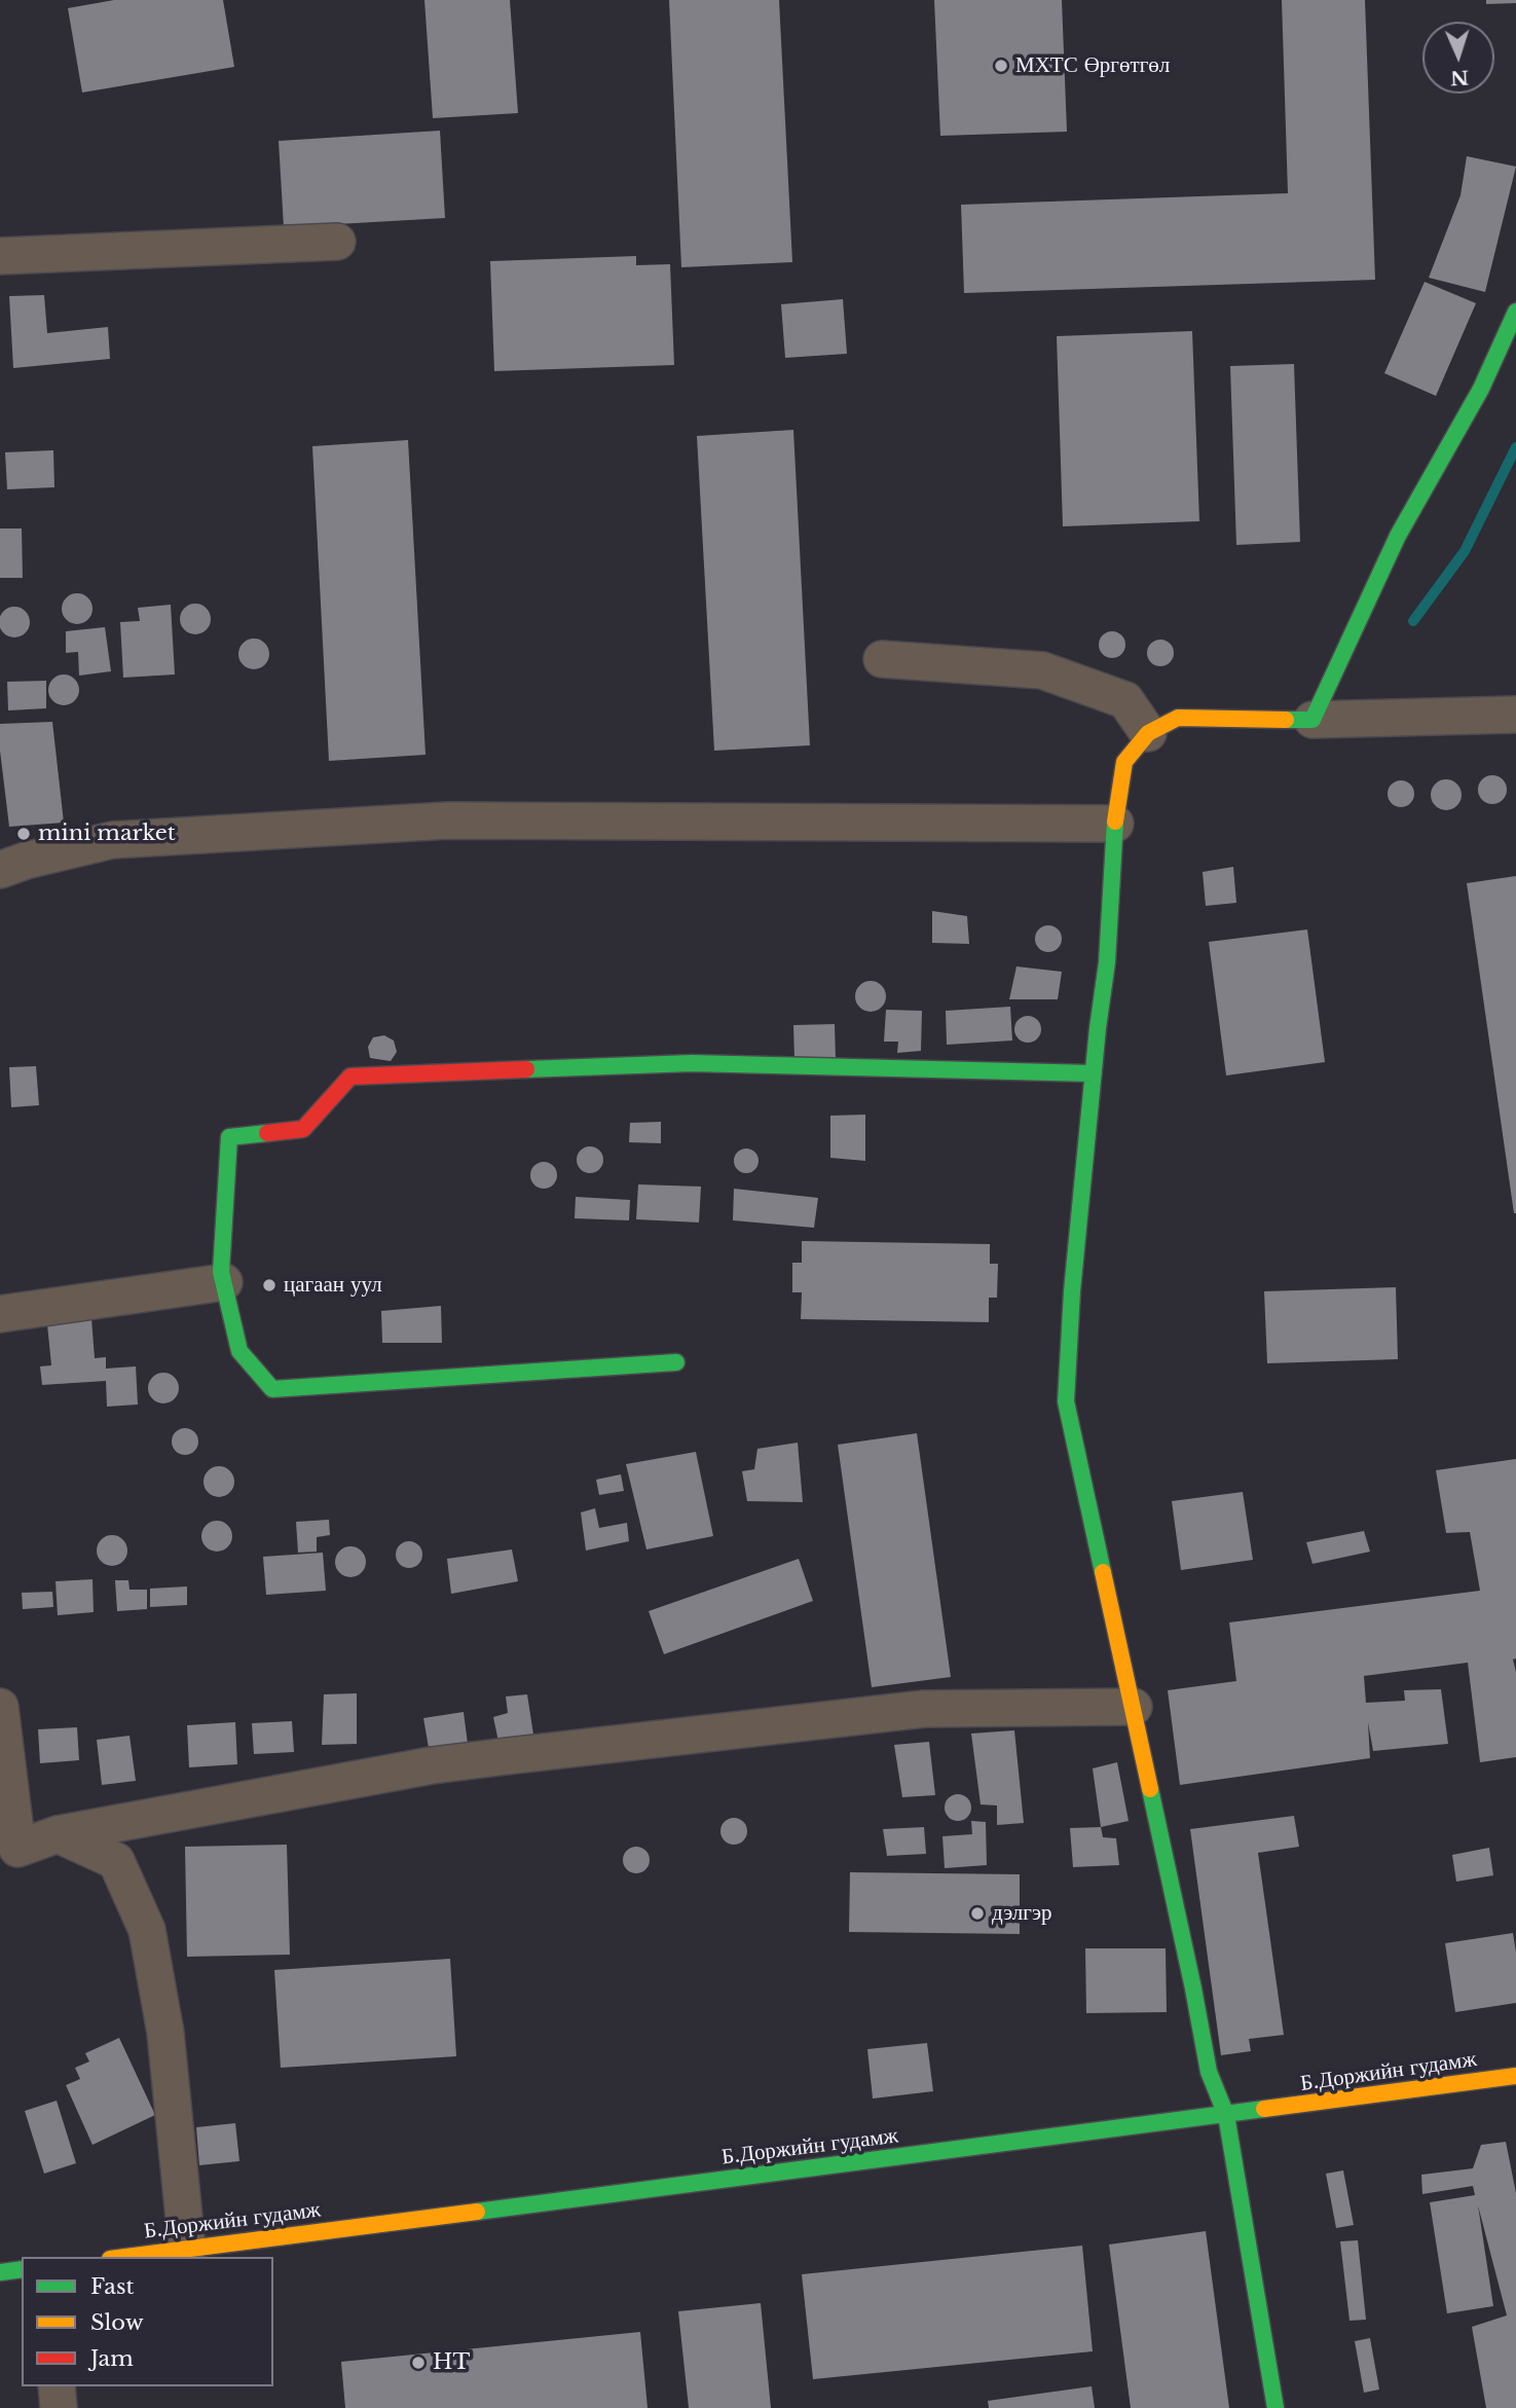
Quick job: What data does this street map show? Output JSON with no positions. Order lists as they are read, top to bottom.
{
  "streets": {
    "street": ["Б.Доржийн гудамж"]
  },
  "places": [
    "МХТС Өргөтгөл",
    "mini market",
    "цагаан уул",
    "дэлгэр",
    "HT"
  ],
  "legend": ["Fast", "Slow", "Jam"],
  "north": "bottom"
}
